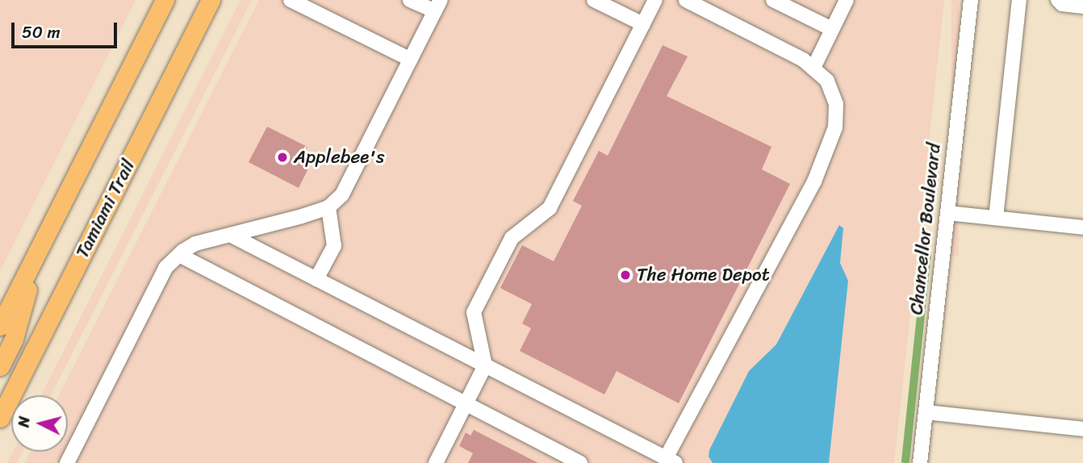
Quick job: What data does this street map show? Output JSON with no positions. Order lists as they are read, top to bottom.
{
  "streets": {
    "main road": ["Tamiami Trail"],
    "street": ["Chancellor Boulevard"]
  },
  "places": ["Applebee's", "The Home Depot"],
  "scale_bar": "50 m",
  "north": "left"
}
